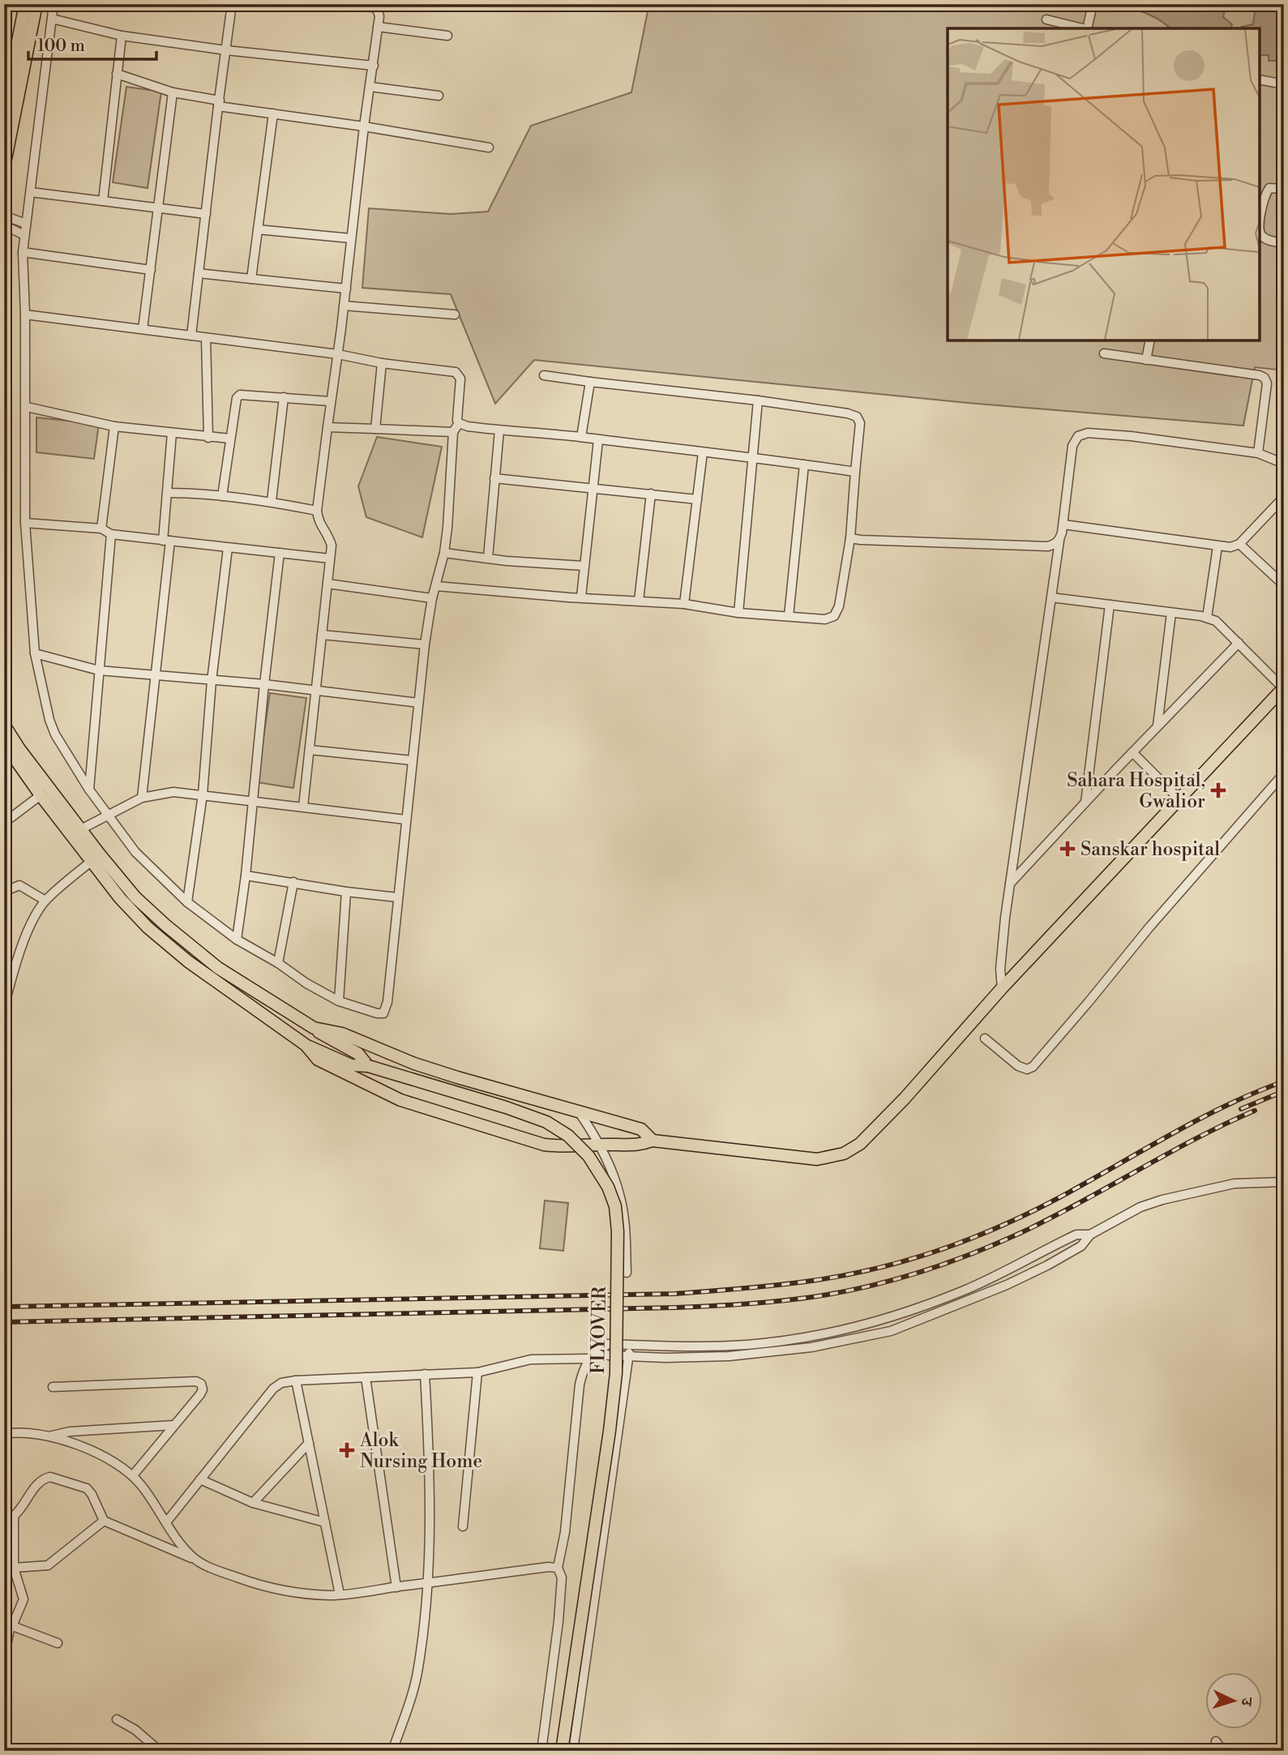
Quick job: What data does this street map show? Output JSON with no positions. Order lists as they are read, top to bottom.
{
  "streets": {
    "main road": ["FLYOVER"]
  },
  "places": {
    "health": ["Sahara Hospital, Gwalior", "Sanskar hospital", "Alok Nursing Home"]
  },
  "scale_bar": "100 m",
  "north": "right"
}
